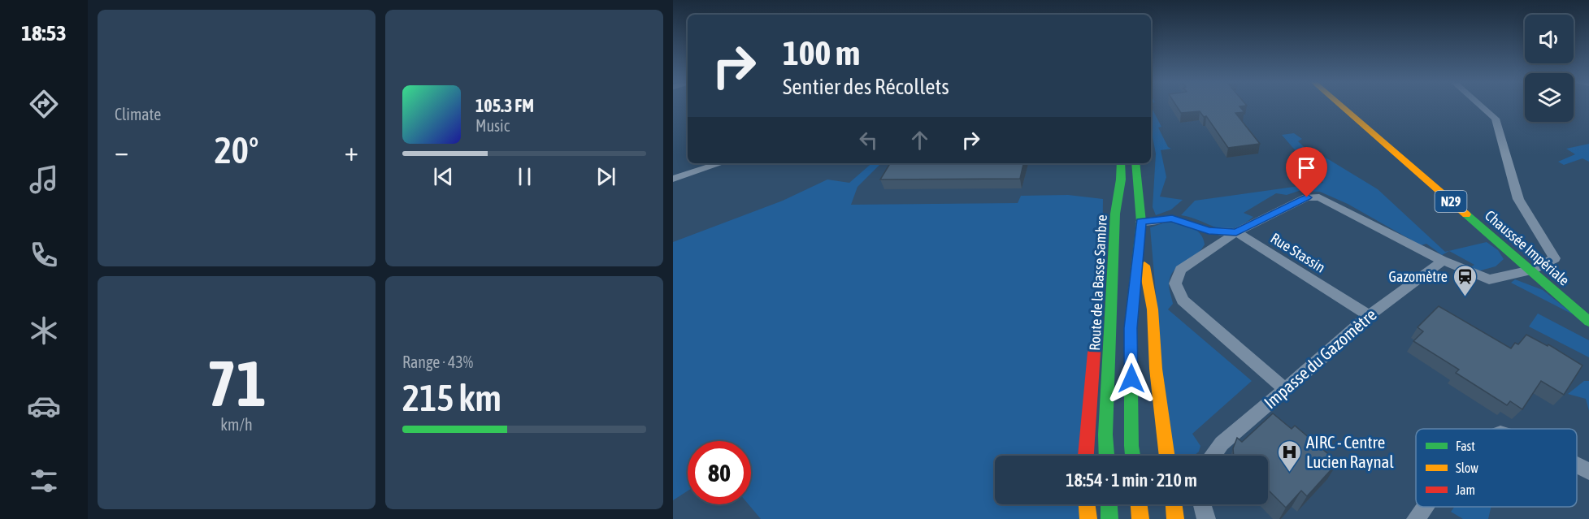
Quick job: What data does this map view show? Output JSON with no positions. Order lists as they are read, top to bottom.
{
  "streets": {
    "main road": ["N29", "Chaussée Impériale", "Route de la Basse Sambre"],
    "street": ["Rue Stassin", "Impasse du Gazomètre"]
  },
  "crossings": [
    ["Rue Stassin", "Impasse du Gazomètre"]
  ],
  "places": {
    "station": ["Gazomètre"],
    "hospital": ["AIRC - Centre Lucien Raynal"]
  },
  "legend": ["Fast", "Slow", "Jam"],
  "page": {
    "tabs": "18:53",
    "tile": [
      "Climate",
      ["71", "km/h"],
      ["Range · 43%", "215 km"]
    ],
    "turn": ["100 m", "Sentier des Récollets"],
    "song": ["105.3 FM", "Music"],
    "heat": ["−", "20°", "+"],
    "limit": "80",
    "trip": "18:54 · 1 min · 210 m"
  }
}
